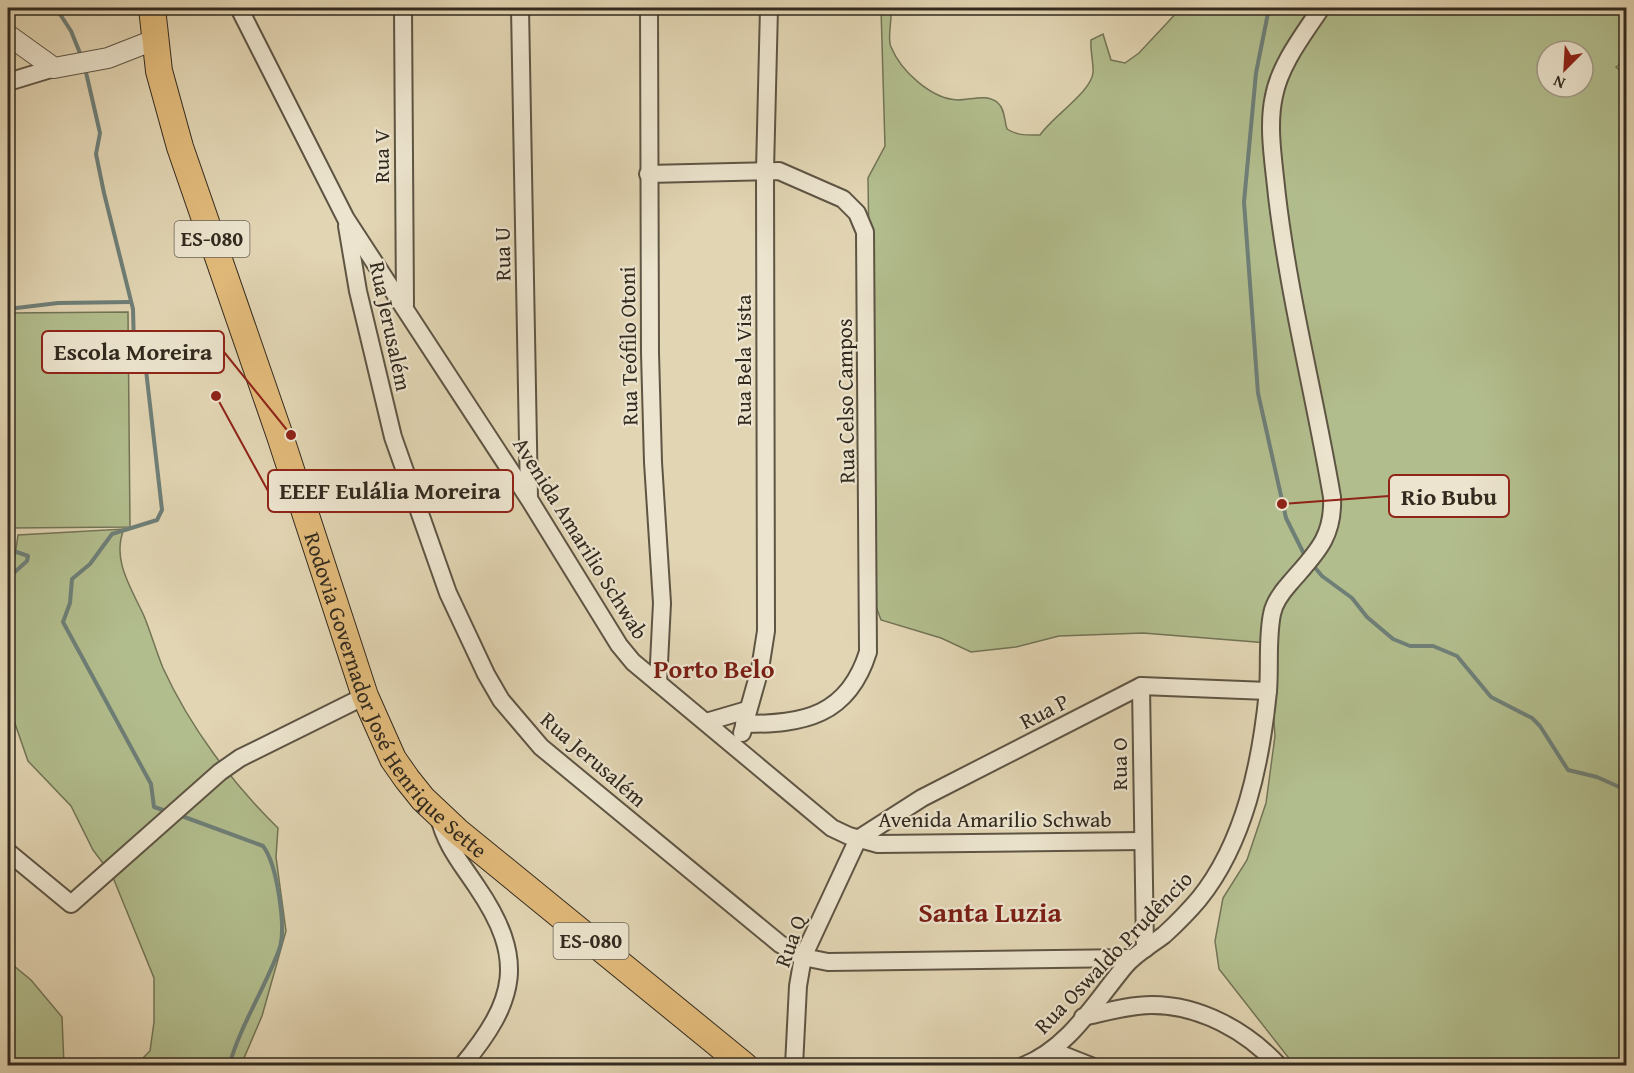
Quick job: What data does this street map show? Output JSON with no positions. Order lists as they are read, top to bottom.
{
  "streets": {
    "main road": ["ES-080", "Rodovia Governador José Henrique Sette"],
    "street": [
      "Rua V",
      "Rua U",
      "Rua Jerusalém",
      "Rua Teófilo Otoni",
      "Rua Bela Vista",
      "Rua Celso Campos",
      "Avenida Amarilio Schwab",
      "Rua P",
      "Rua O",
      "Rua Q",
      "Rua Oswaldo Prudêncio"
    ]
  },
  "crossings": [
    ["Rua V", "Avenida Amarilio Schwab"],
    ["Rua U", "Avenida Amarilio Schwab"],
    ["Rua Jerusalém", "Avenida Amarilio Schwab"],
    ["Rua Jerusalém", "Rua O"],
    ["Rua Jerusalém", "Rua Q"],
    ["Rua Jerusalém", "Rua Oswaldo Prudêncio"],
    ["Rua Teófilo Otoni", "Rua Celso Campos"],
    ["Rua Teófilo Otoni", "Avenida Amarilio Schwab"],
    ["Rua Bela Vista", "Rua Celso Campos"],
    ["Rua Bela Vista", "Avenida Amarilio Schwab"],
    ["Avenida Amarilio Schwab", "Rua P"],
    ["Avenida Amarilio Schwab", "Rua O"],
    ["Avenida Amarilio Schwab", "Rua Q"],
    ["Rua P", "Rua O"],
    ["Rua P", "Rua Q"],
    ["Rua P", "Rua Oswaldo Prudêncio"],
    ["Rua O", "Rua Oswaldo Prudêncio"]
  ],
  "districts": ["Porto Belo", "Santa Luzia"],
  "places": ["EEEF Eulália Moreira", "Escola Moreira", "Rio Bubu"],
  "north": "bottom left"
}
